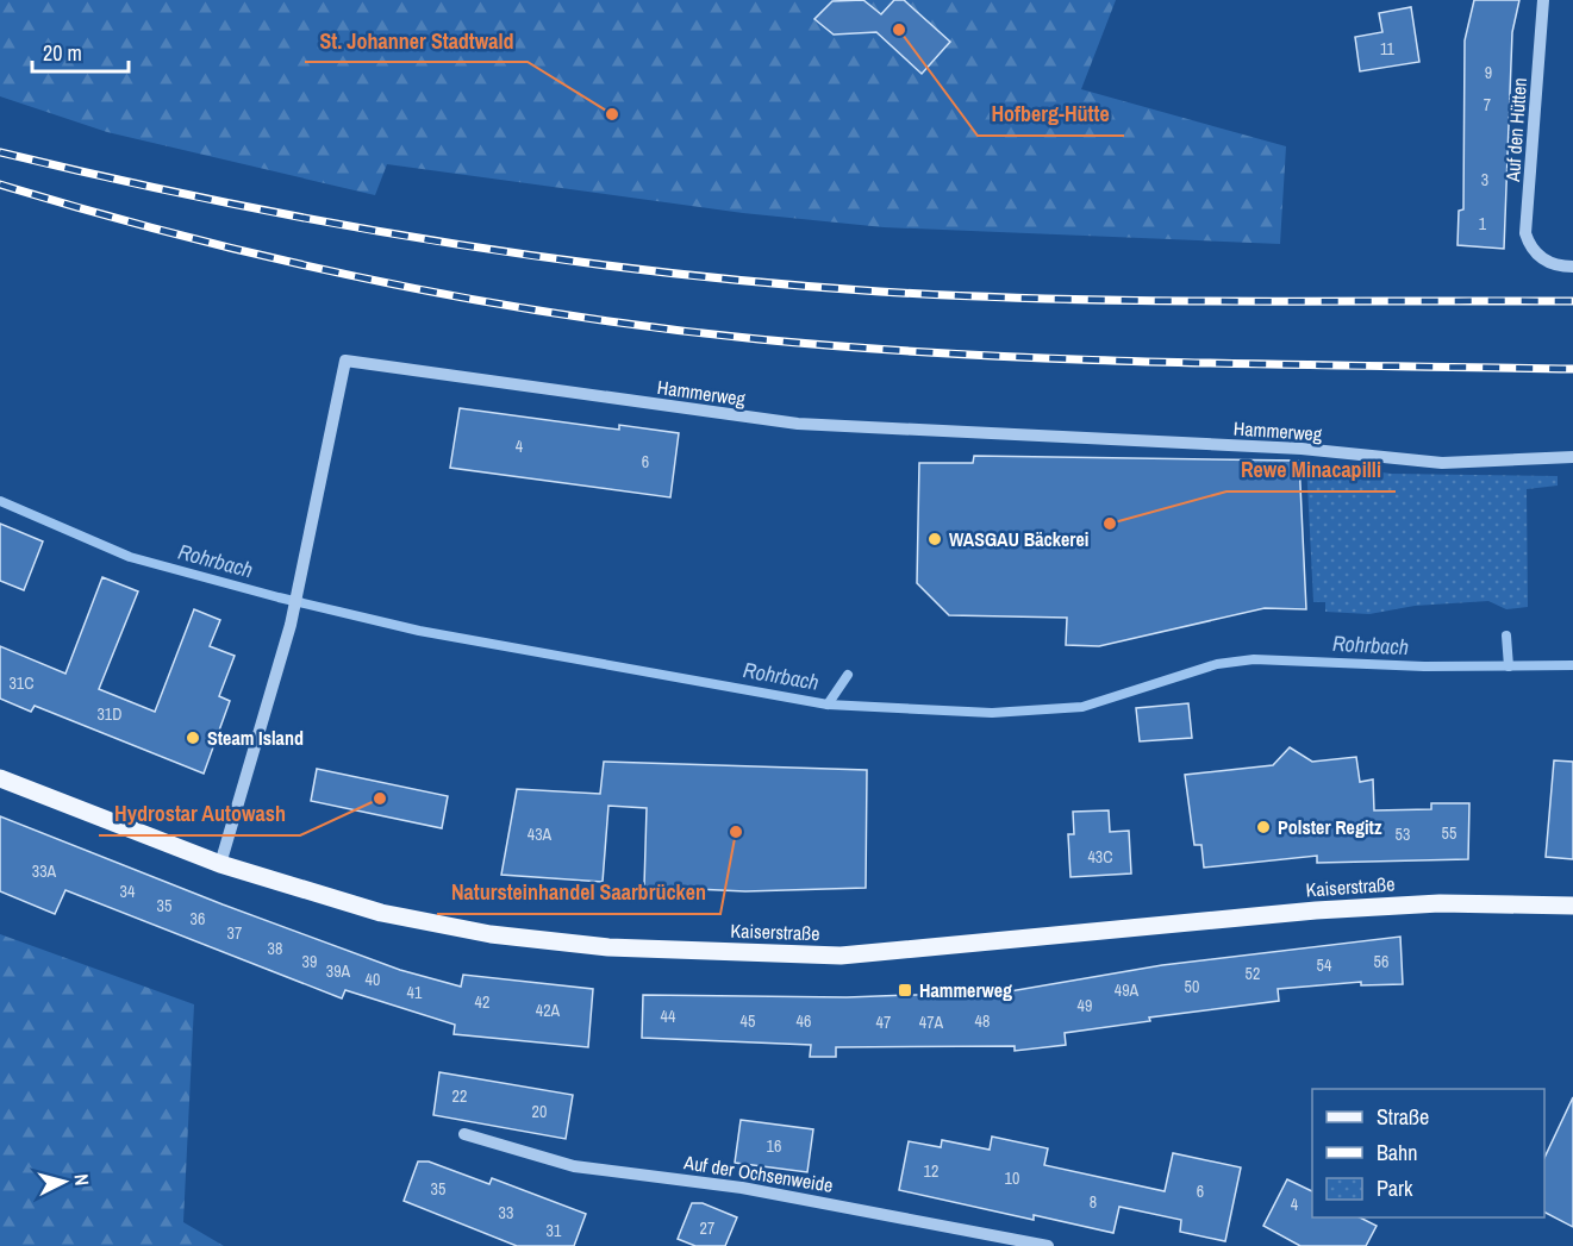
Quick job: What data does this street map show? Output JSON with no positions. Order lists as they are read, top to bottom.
{
  "streets": {
    "main road": ["Kaiserstraße"],
    "street": ["Auf den Hütten", "Hammerweg", "Auf der Ochsenweide"]
  },
  "crossings": [
    ["Hammerweg", "Kaiserstraße"]
  ],
  "water": ["Rohrbach"],
  "places": {
    "other": [
      "Hofberg-Hütte",
      "St. Johanner Stadtwald",
      "Rewe Minacapilli",
      "WASGAU Bäckerei",
      "Steam Island",
      "Hydrostar Autowash",
      "Polster Regitz",
      "Natursteinhandel Saarbrücken"
    ],
    "transit": ["Hammerweg"]
  },
  "house_numbers": [
    "11",
    "9",
    "7",
    "3",
    "1",
    "4",
    "6",
    "31C",
    "31D",
    "55",
    "43A",
    "53",
    "43C",
    "33A",
    "34",
    "35",
    "36",
    "37",
    "38",
    "39",
    "56",
    "54",
    "39A",
    "52",
    "40",
    "50",
    "49A",
    "41",
    "42",
    "49",
    "42A",
    "44",
    "45",
    "46",
    "48",
    "47",
    "47A",
    "22",
    "20",
    "16",
    "12",
    "10",
    "35",
    "6",
    "8",
    "4",
    "33",
    "27",
    "31"
  ],
  "legend": ["Straße", "Bahn", "Park"],
  "scale_bar": "20 m",
  "north": "right"
}
